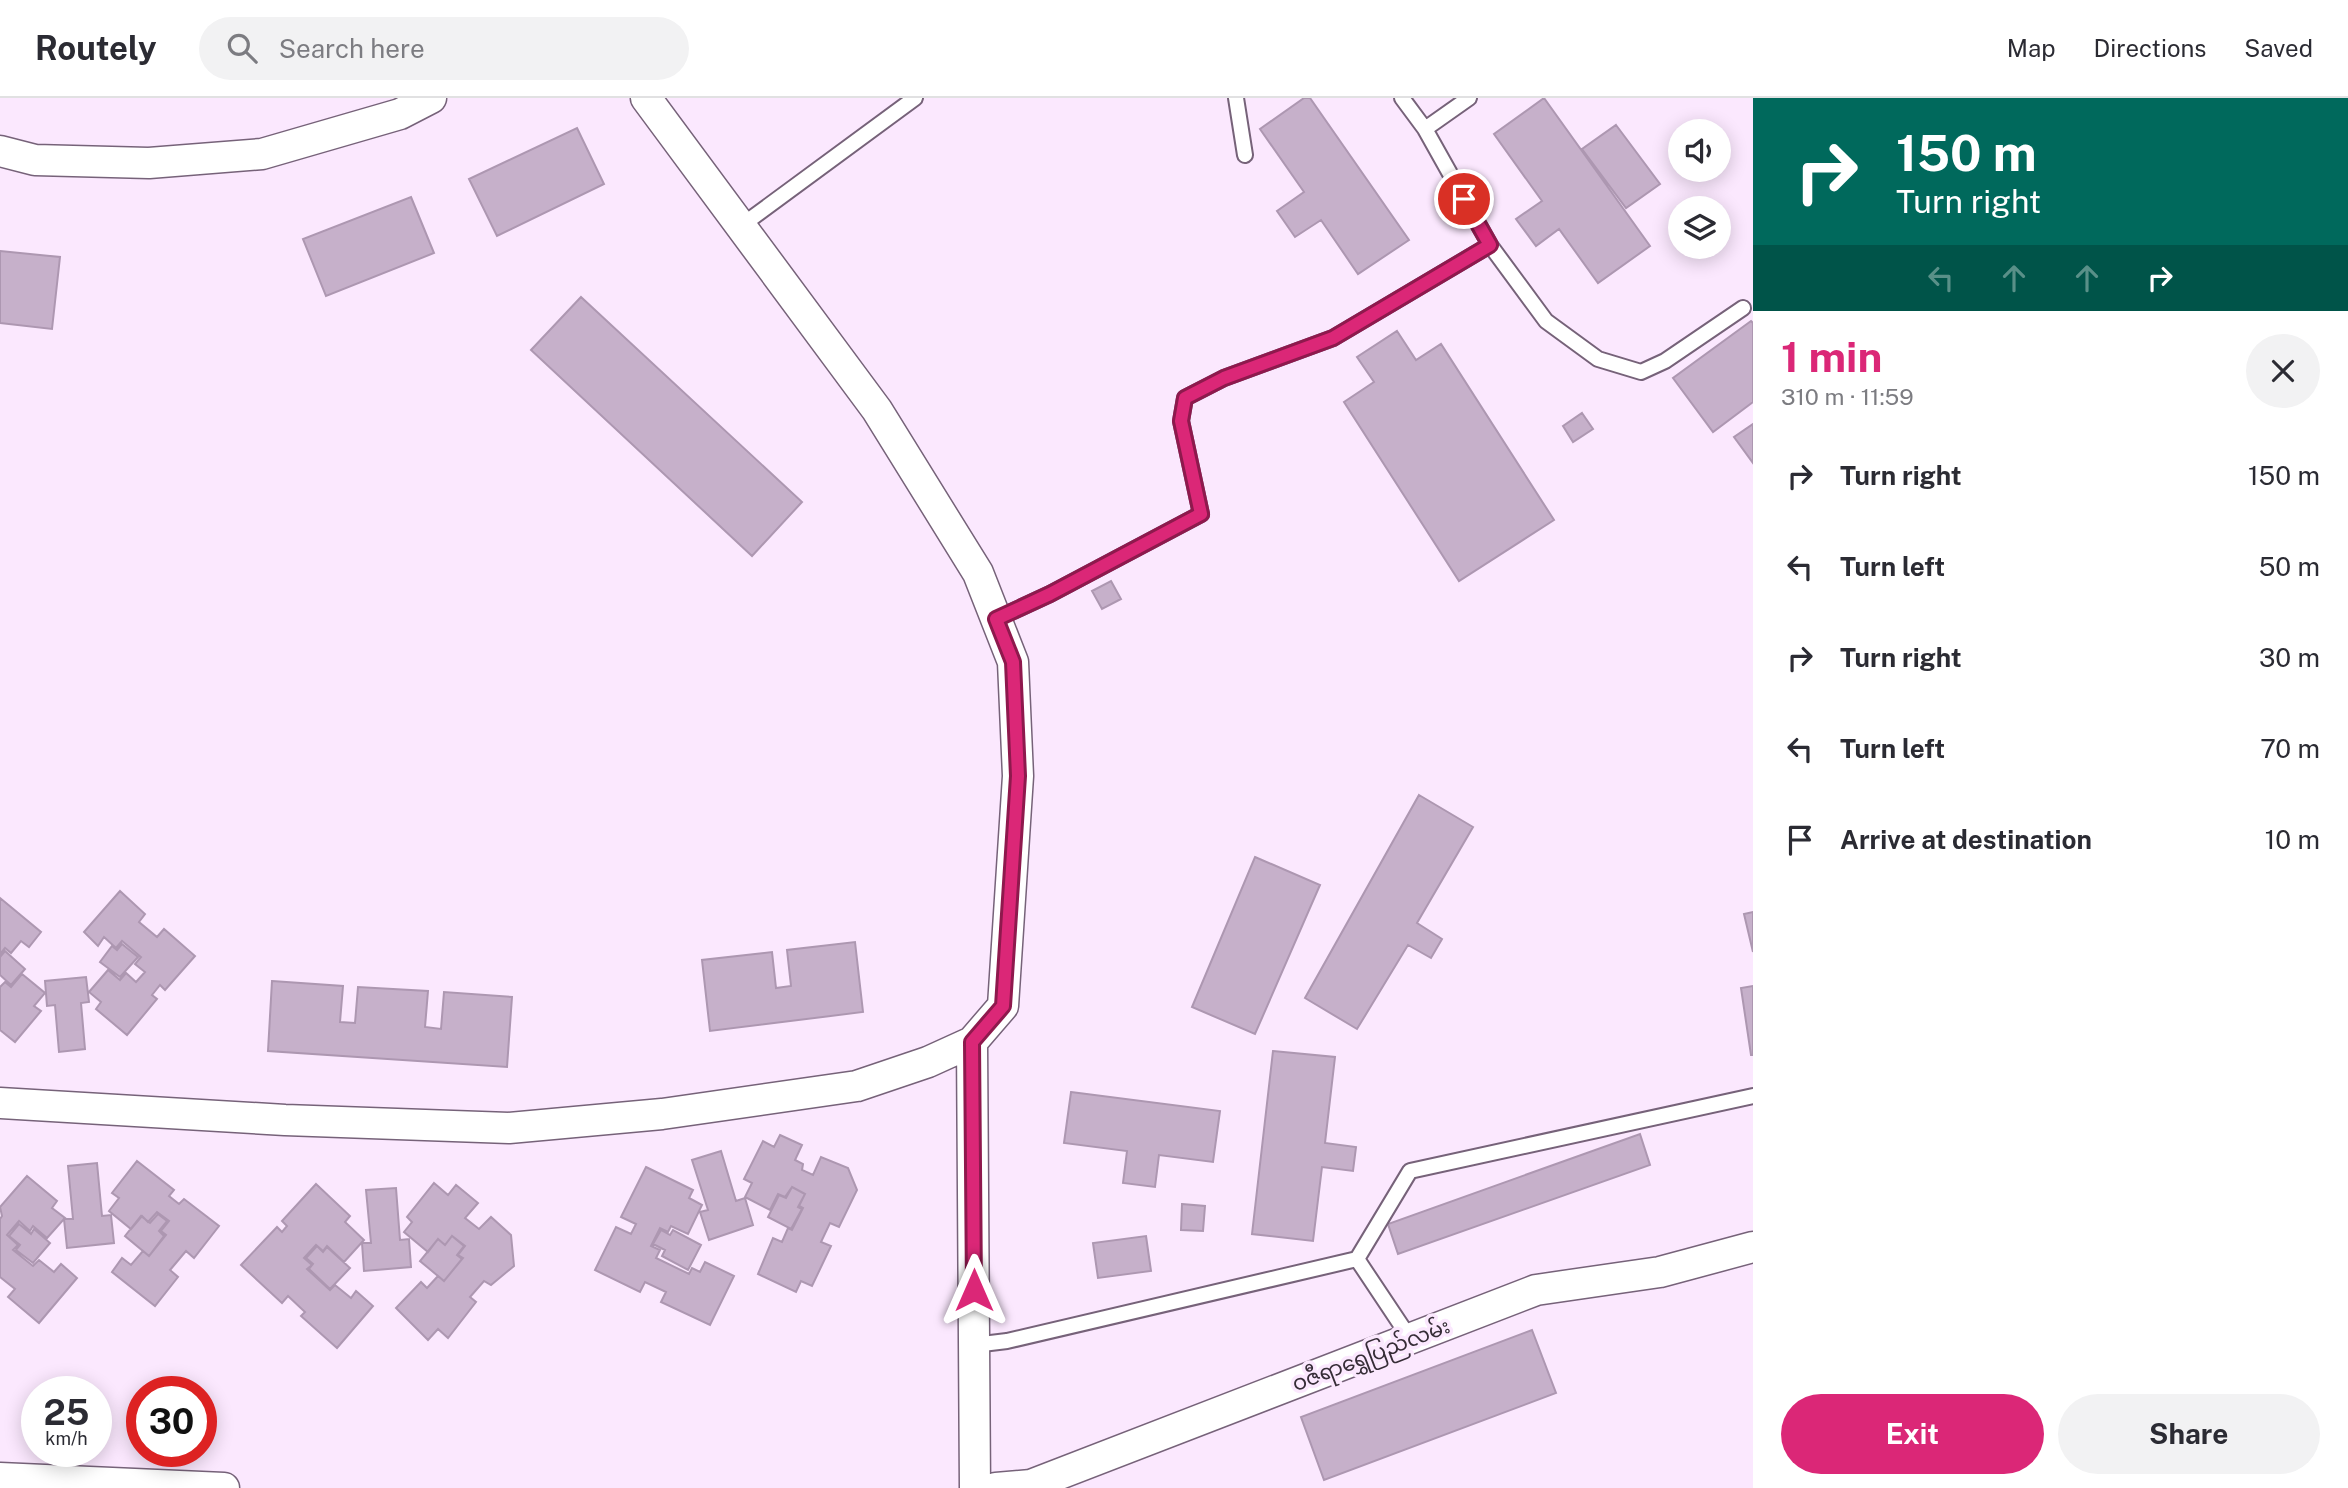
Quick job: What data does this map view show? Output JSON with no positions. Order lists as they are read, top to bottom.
{
  "streets": {
    "street": ["ဝဇီရာရွှေပြည်လမ်း"]
  },
  "page": {
    "header": "Routely",
    "search": "Search here",
    "nav": ["Map", "Directions", "Saved"],
    "turn": ["150 m", "Turn right"],
    "heading": ["1 min", "310 m · 11:59"],
    "list": [
      {
        "name": "Turn right",
        "value": "150 m"
      },
      {
        "name": "Turn left",
        "value": "50 m"
      },
      {
        "name": "Turn right",
        "value": "30 m"
      },
      {
        "name": "Turn left",
        "value": "70 m"
      },
      {
        "name": "Arrive at destination",
        "value": "10 m"
      }
    ],
    "speed": "25 km/h",
    "limit": "30",
    "buttons": ["Exit", "Share"]
  }
}
